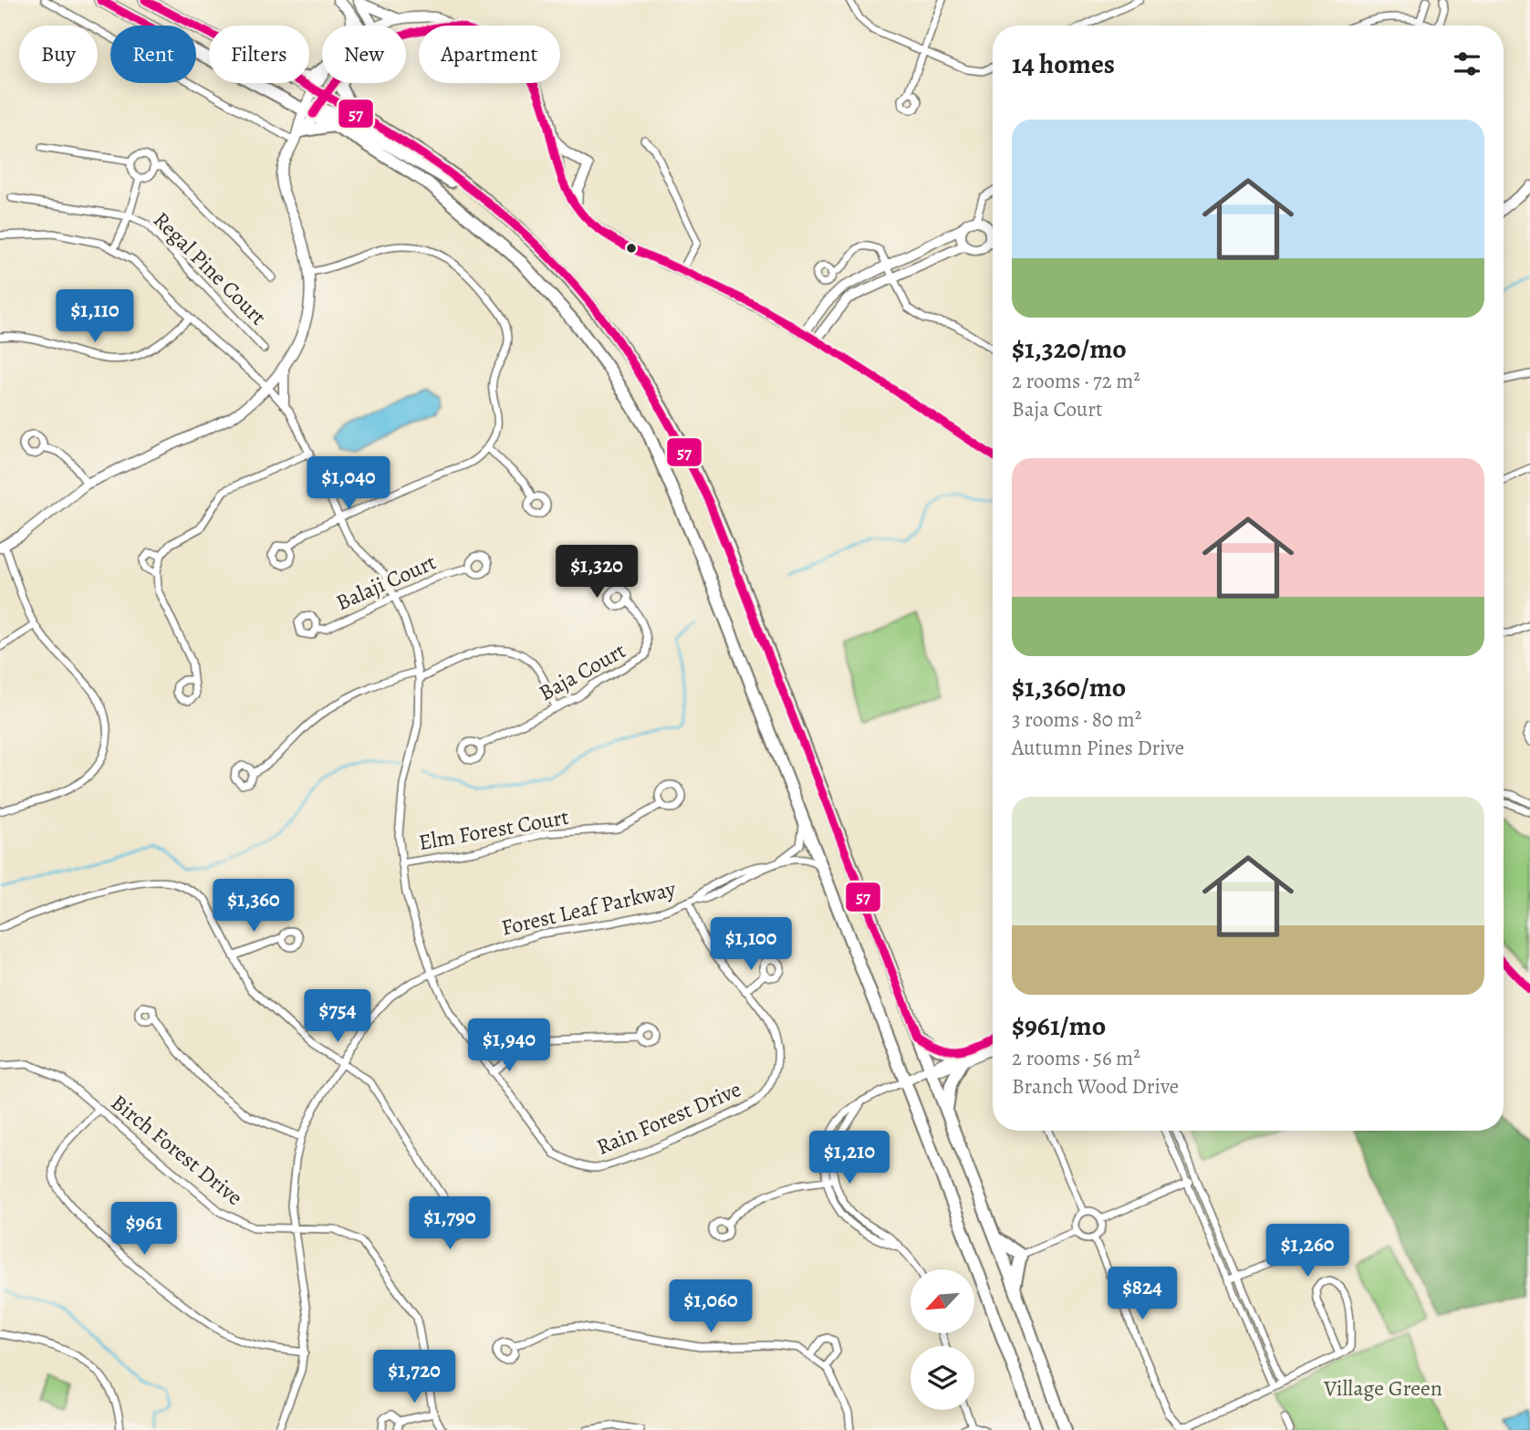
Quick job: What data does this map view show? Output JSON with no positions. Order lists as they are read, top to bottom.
{
  "streets": {
    "street": [
      "Regal Pine Court",
      "Balaji Court",
      "Baja Court",
      "Elm Forest Court",
      "Forest Leaf Parkway",
      "Rain Forest Drive",
      "Birch Forest Drive"
    ]
  },
  "crossings": [
    ["Forest Leaf Parkway", "Rain Forest Drive"],
    ["Forest Leaf Parkway", "Birch Forest Drive"]
  ],
  "parks": ["Village Green"],
  "lines": ["transit line 57"],
  "north": "bottom left",
  "page": {
    "chip": [
      "Buy",
      "Rent",
      "Filters",
      "New",
      "Apartment"
    ],
    "heading": "14 homes",
    "list": [
      {
        "name": "$1,320/mo",
        "note": "2 rooms · 72 m² · Baja Court"
      },
      {
        "name": "$1,360/mo",
        "note": "3 rooms · 80 m² · Autumn Pines Drive"
      },
      {
        "name": "$961/mo",
        "note": "2 rooms · 56 m² · Branch Wood Drive"
      }
    ],
    "price": [
      "$1,110",
      "$1,040",
      "$1,320",
      "$1,360",
      "$1,100",
      "$754",
      "$1,940",
      "$1,210",
      "$1,790",
      "$961",
      "$1,260",
      "$824",
      "$1,060",
      "$1,720"
    ]
  }
}
